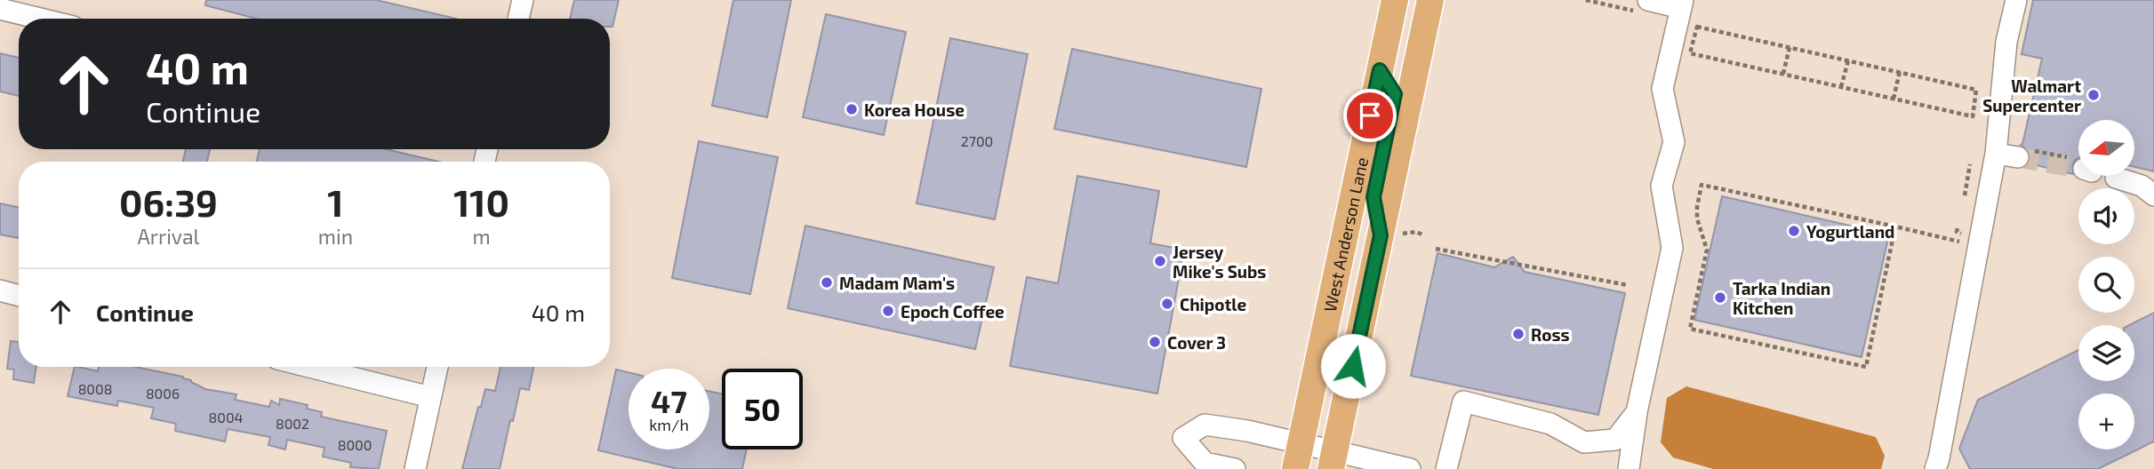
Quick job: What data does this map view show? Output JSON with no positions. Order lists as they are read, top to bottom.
{
  "streets": {
    "main road": ["West Anderson Lane"]
  },
  "places": [
    "Walmart Supercenter",
    "Korea House",
    "Yogurtland",
    "Jersey Mike's Subs",
    "Madam Mam's",
    "Tarka Indian Kitchen",
    "Chipotle",
    "Epoch Coffee",
    "Ross",
    "Cover 3"
  ],
  "house_numbers": [
    "2700",
    "8008",
    "8006",
    "8004",
    "8002",
    "8000"
  ],
  "north": "left",
  "page": {
    "turn": ["40 m", "Continue"],
    "map_buttons": "+",
    "eta": [
      "06:39",
      "Arrival",
      "1",
      "min",
      "110",
      "m"
    ],
    "list": [
      {
        "name": "Continue",
        "value": "40 m"
      }
    ],
    "speed": "47 km/h",
    "limit": "50"
  }
}
